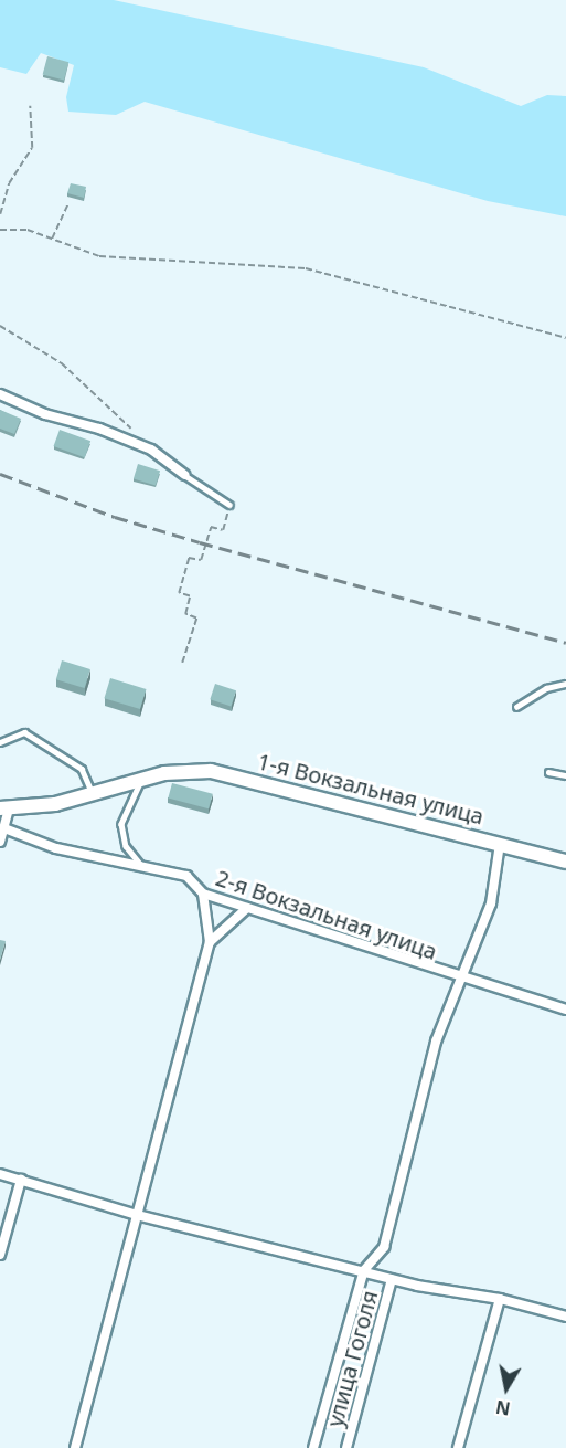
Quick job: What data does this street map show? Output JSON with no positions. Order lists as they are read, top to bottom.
{
  "streets": {
    "main road": ["1-я Вокзальная улица"],
    "street": ["2-я Вокзальная улица", "улица Гоголя"]
  },
  "north": "bottom"
}
